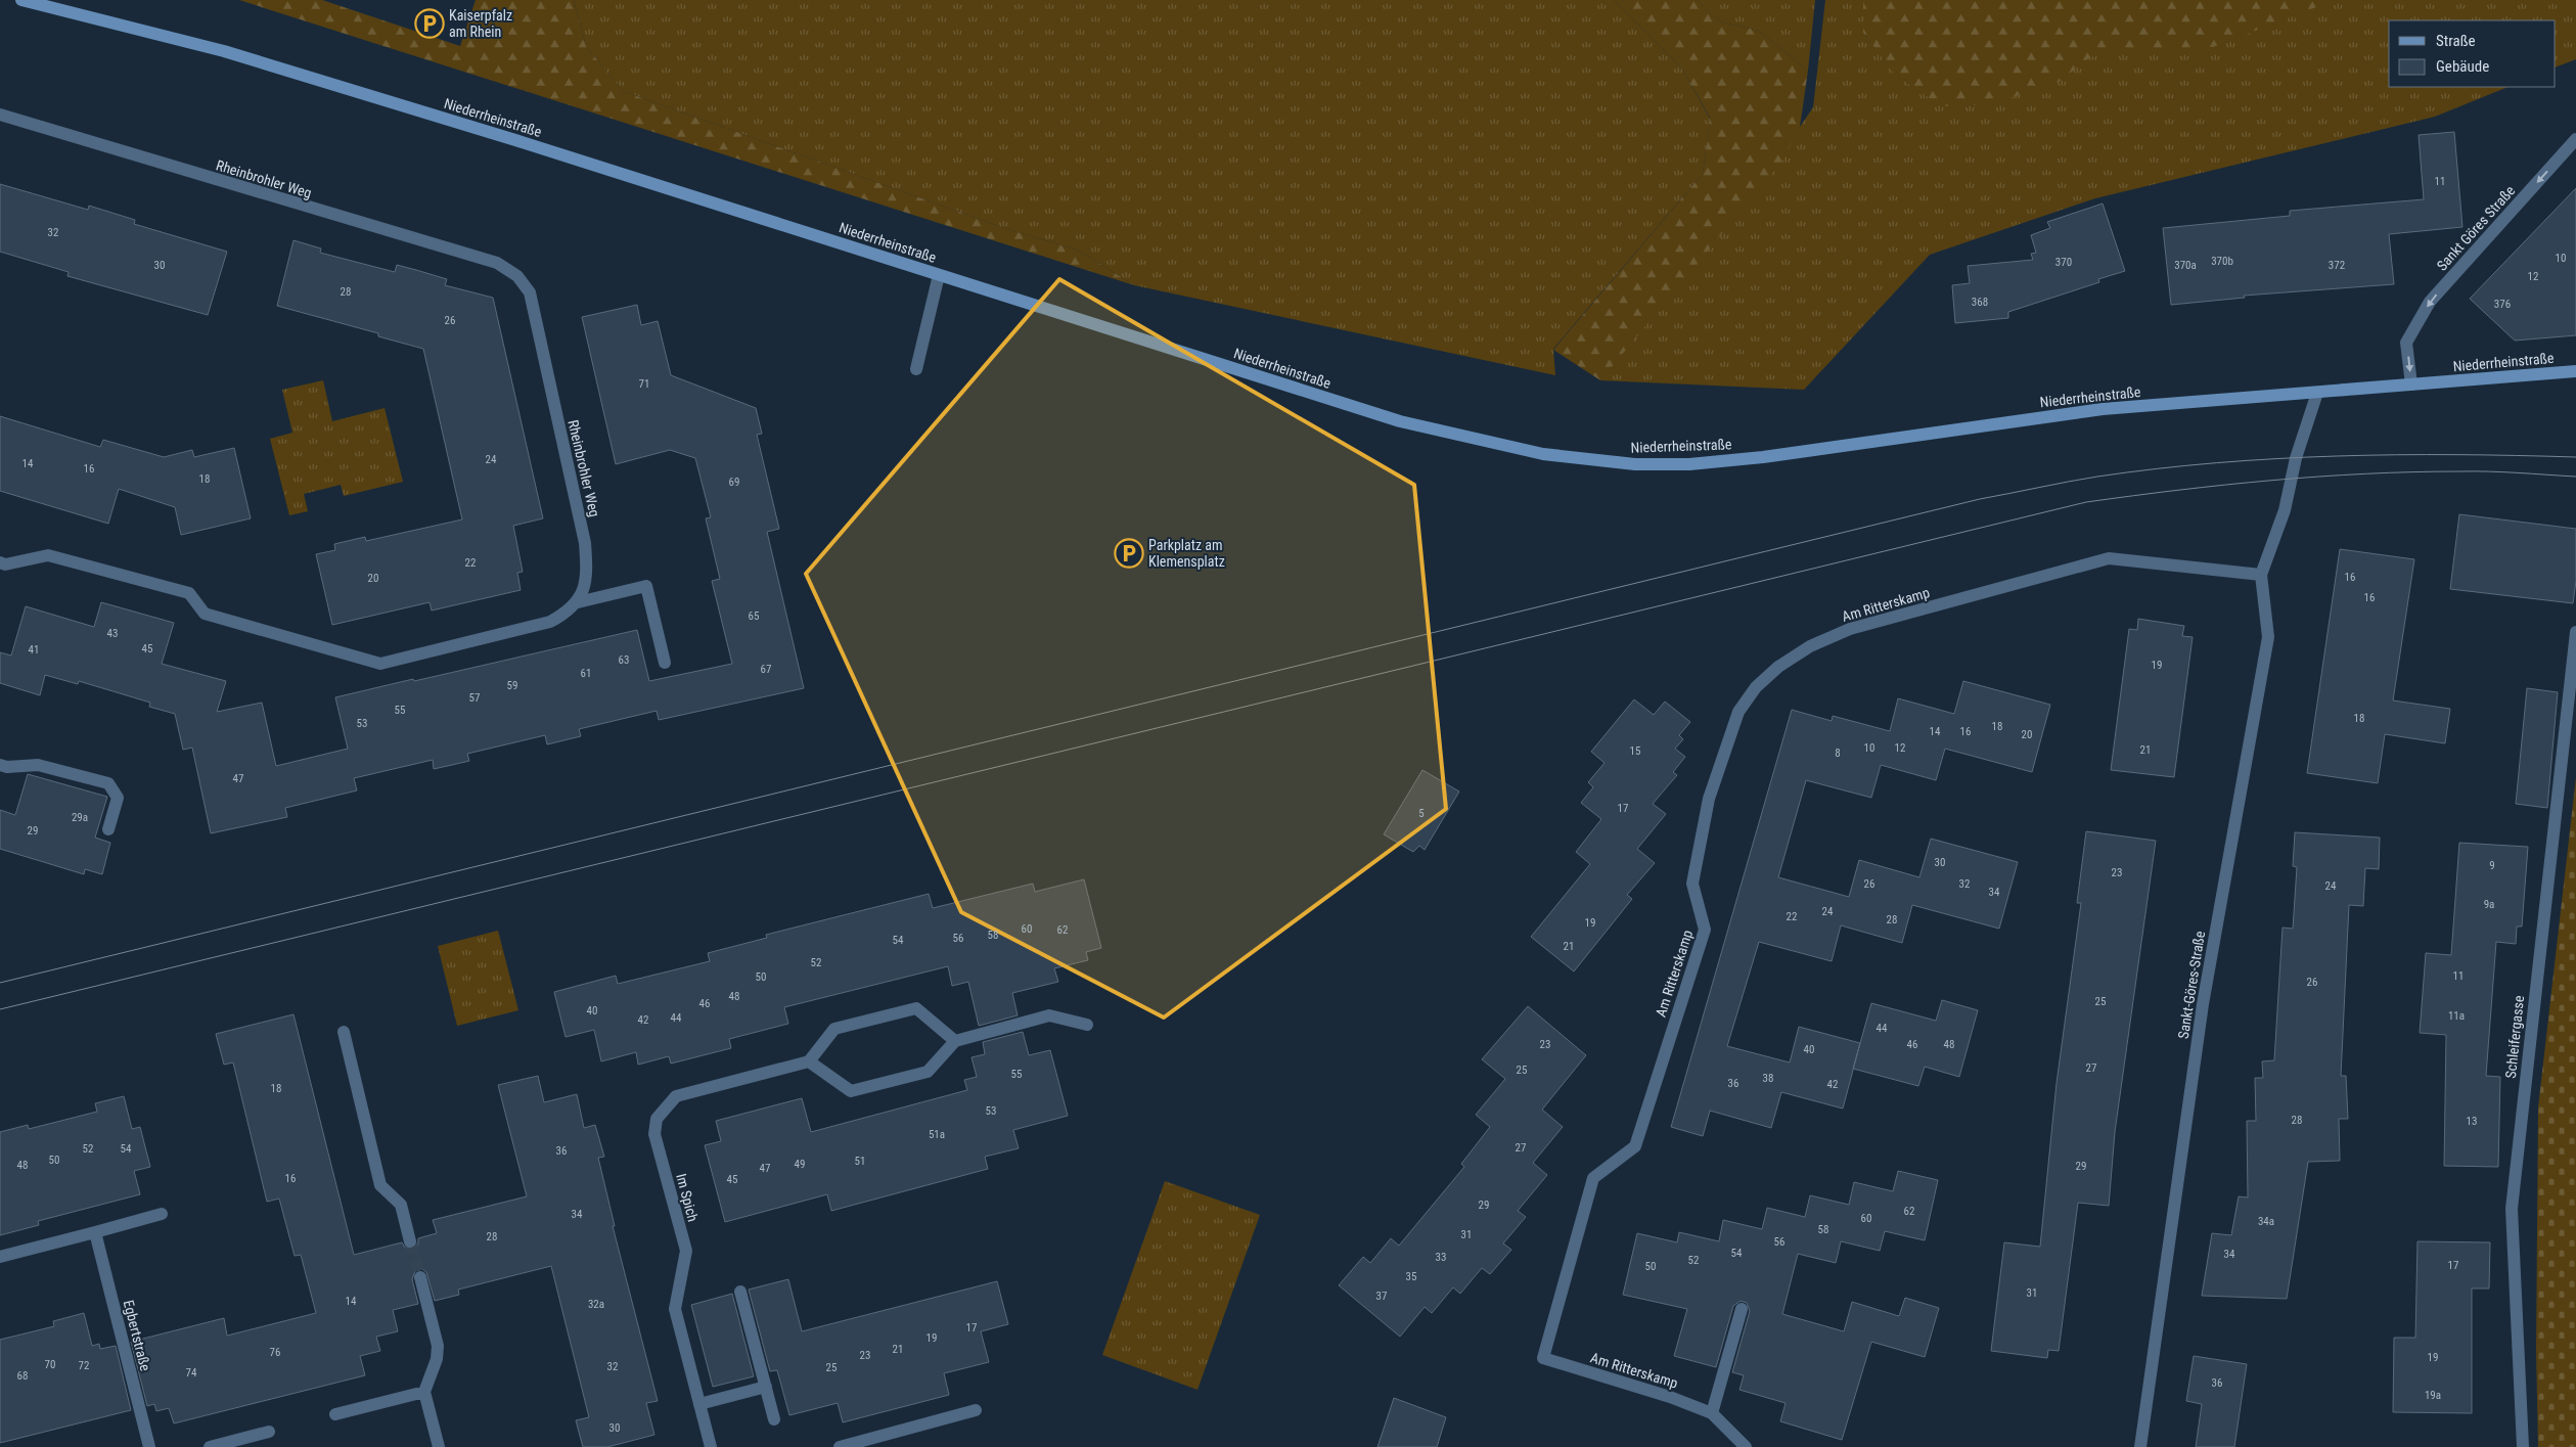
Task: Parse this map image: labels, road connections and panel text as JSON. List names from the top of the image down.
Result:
{
  "streets": {
    "main road": ["Niederrheinstraße"],
    "street": [
      "Rheinbrohler Weg",
      "Sankt Göres Straße",
      "Am Ritterskamp",
      "Sankt-Göres-Straße",
      "Schleifergasse",
      "Im Spich",
      "Egbertstraße"
    ]
  },
  "crossings": [
    ["Niederrheinstraße", "Sankt Göres Straße"],
    ["Am Ritterskamp", "Sankt-Göres-Straße"]
  ],
  "one_way": ["Sankt Göres Straße"],
  "places": {
    "parking": ["Kaiserpfalz am Rhein", "Parkplatz am Klemensplatz"]
  },
  "house_numbers": [
    "11",
    "32",
    "10",
    "370b",
    "370",
    "30",
    "370a",
    "372",
    "12",
    "28",
    "368",
    "376",
    "26",
    "71",
    "24",
    "14",
    "16",
    "18",
    "69",
    "22",
    "16",
    "20",
    "16",
    "65",
    "43",
    "45",
    "41",
    "63",
    "19",
    "67",
    "61",
    "59",
    "57",
    "55",
    "18",
    "53",
    "18",
    "14",
    "16",
    "20",
    "10",
    "12",
    "21",
    "15",
    "8",
    "47",
    "17",
    "5",
    "29a",
    "29",
    "30",
    "9",
    "23",
    "26",
    "32",
    "24",
    "34",
    "9a",
    "24",
    "22",
    "28",
    "19",
    "60",
    "62",
    "58",
    "56",
    "54",
    "21",
    "52",
    "11",
    "50",
    "26",
    "48",
    "25",
    "46",
    "40",
    "11a",
    "44",
    "42",
    "44",
    "23",
    "46",
    "48",
    "40",
    "27",
    "25",
    "55",
    "38",
    "36",
    "42",
    "18",
    "53",
    "28",
    "13",
    "51a",
    "27",
    "52",
    "54",
    "36",
    "50",
    "51",
    "49",
    "48",
    "29",
    "47",
    "16",
    "45",
    "29",
    "62",
    "34",
    "60",
    "34a",
    "58",
    "31",
    "28",
    "56",
    "54",
    "34",
    "33",
    "52",
    "17",
    "50",
    "35",
    "31",
    "37",
    "14",
    "32a",
    "17",
    "19",
    "21",
    "76",
    "23",
    "19",
    "70",
    "72",
    "32",
    "25",
    "74",
    "68",
    "36",
    "19a",
    "30"
  ],
  "legend": ["Straße", "Gebäude"]
}
